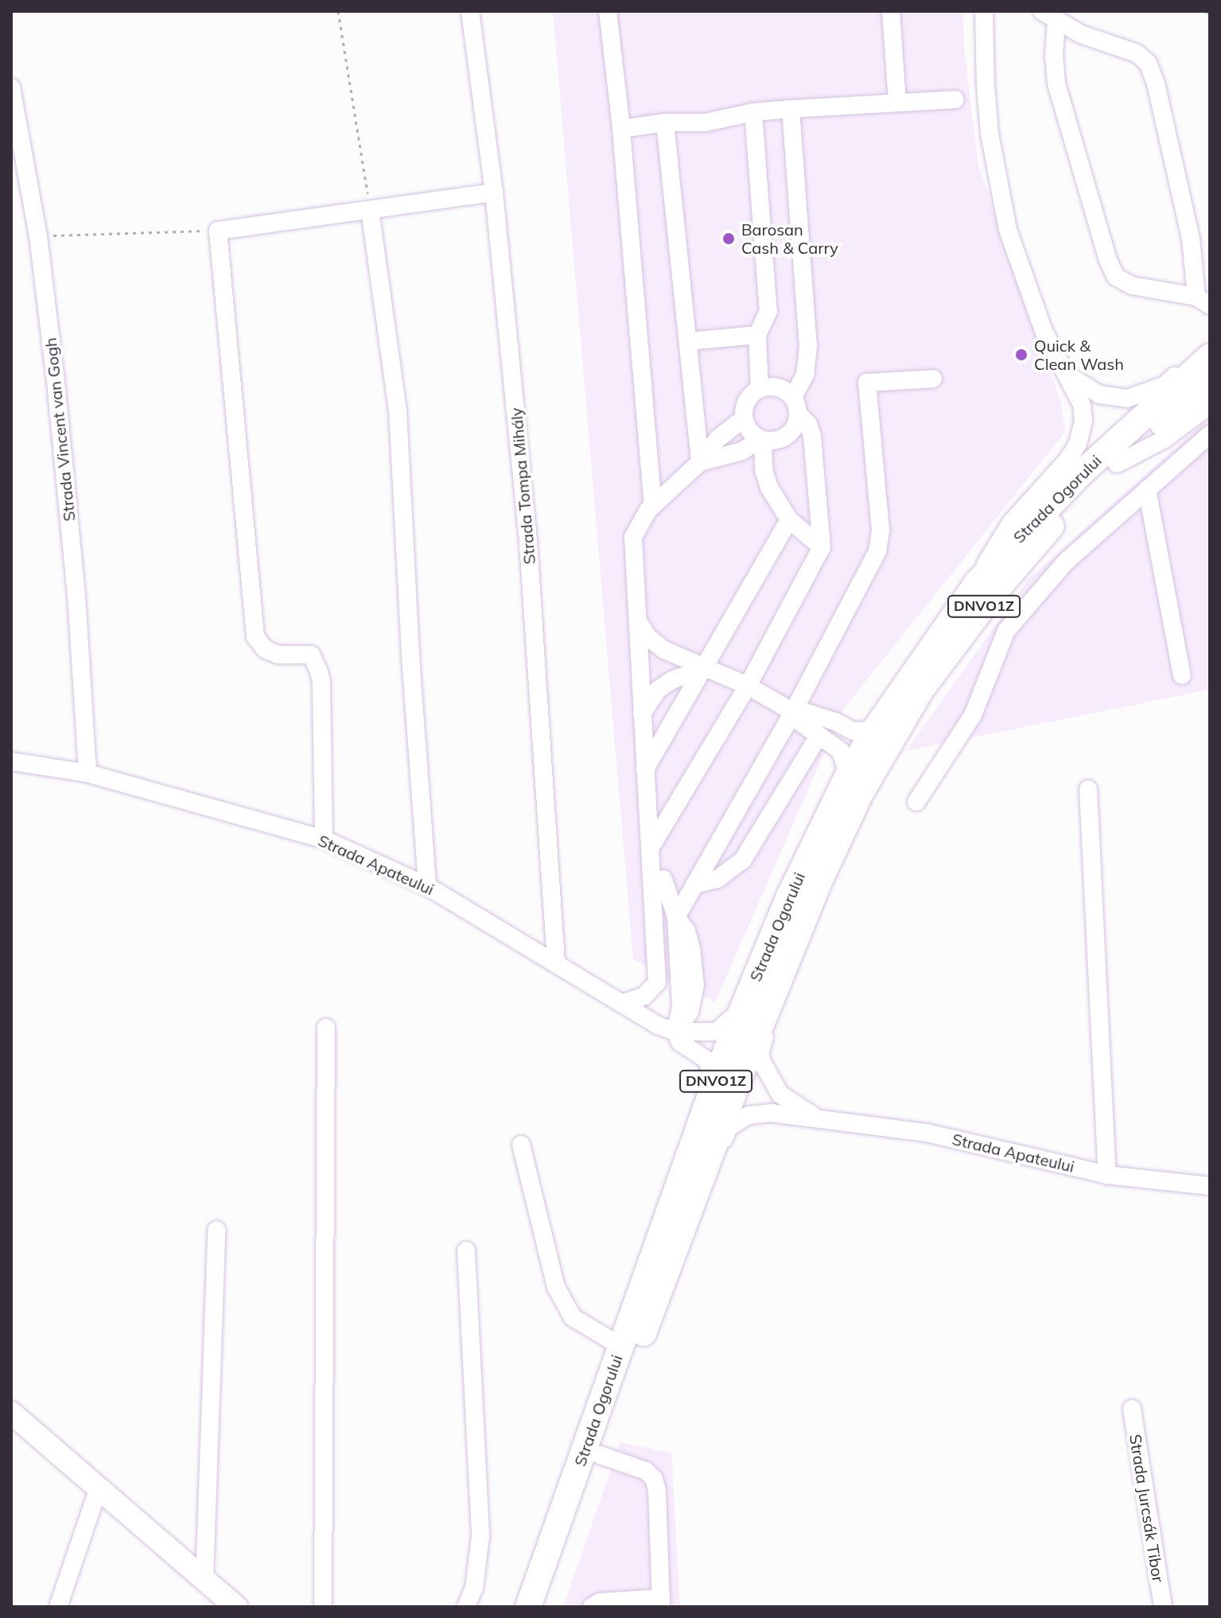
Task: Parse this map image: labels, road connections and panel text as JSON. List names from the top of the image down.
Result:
{
  "streets": {
    "highway": ["Strada Ogorului", "DNVO1Z"],
    "street": [
      "Strada Vincent van Gogh",
      "Strada Tompa Mihály",
      "Strada Apateului",
      "Strada Jurcsák Tibor"
    ]
  },
  "crossings": [
    ["Strada Vincent van Gogh", "Strada Apateului"],
    ["Strada Tompa Mihály", "Strada Apateului"],
    ["Strada Ogorului", "Strada Apateului"]
  ],
  "places": ["Barosan Cash & Carry", "Quick & Clean Wash"]
}
